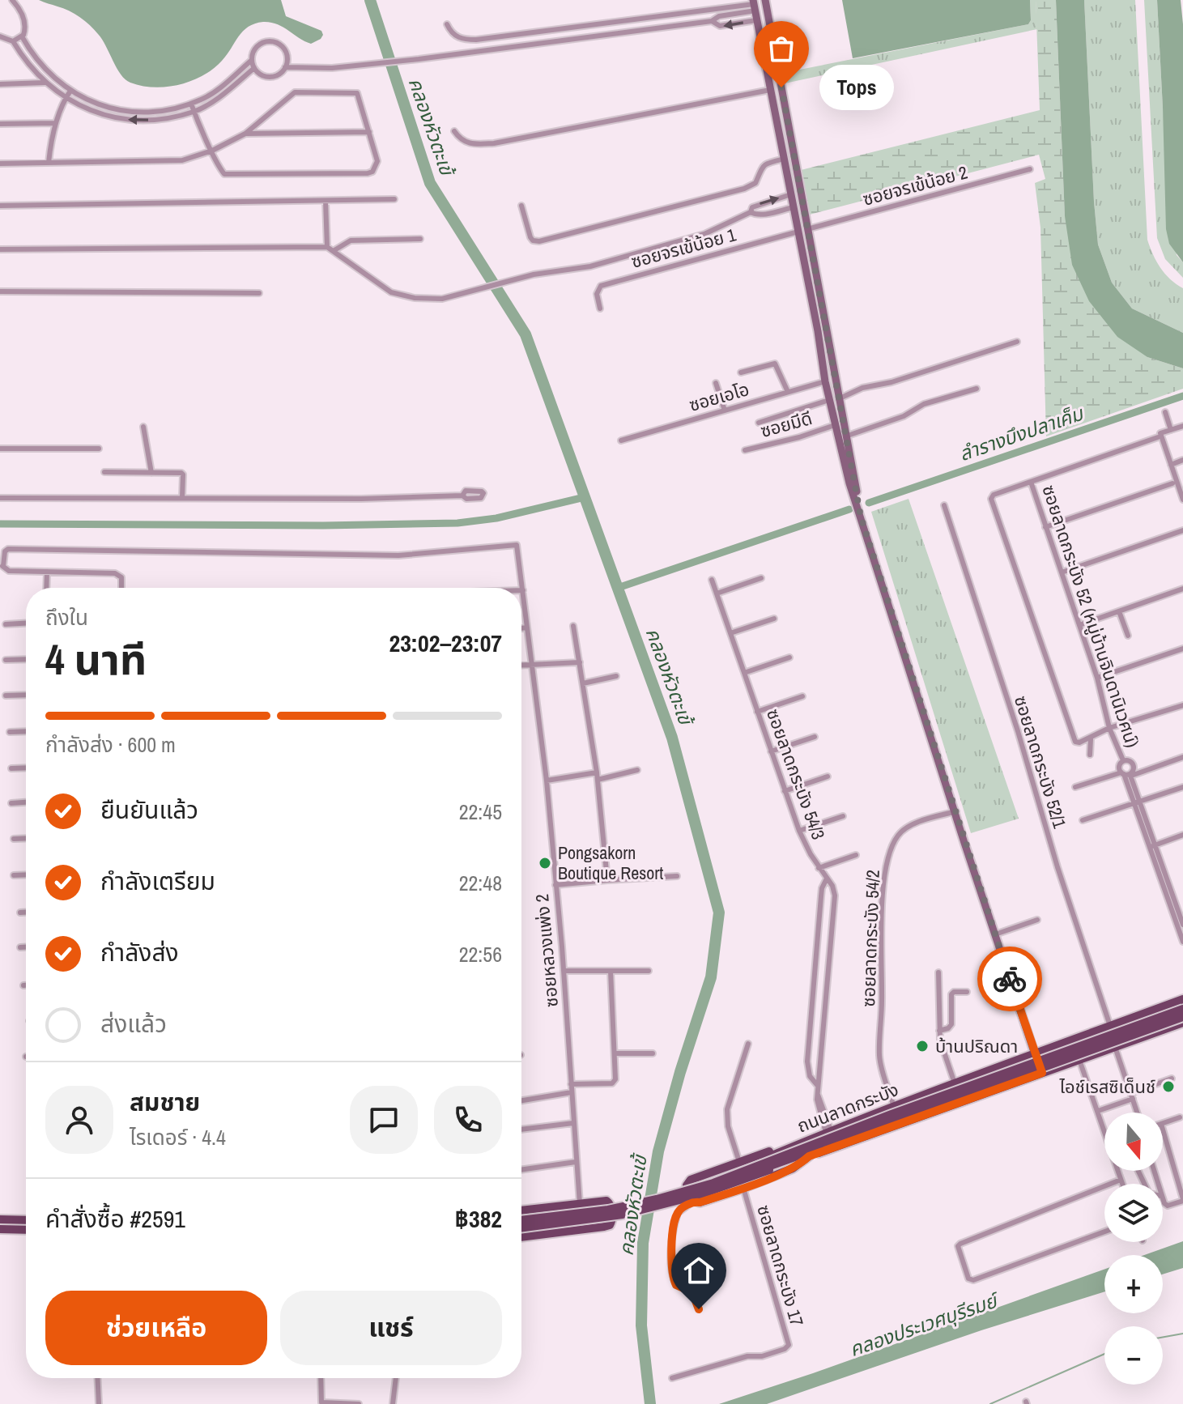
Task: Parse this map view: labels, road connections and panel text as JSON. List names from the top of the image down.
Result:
{
  "streets": {
    "main road": ["ถนนลาดกระบัง"],
    "street": [
      "ซอยจรเข้น้อย 2",
      "ซอยจรเข้น้อย 1",
      "ซอยเอโอ",
      "ซอยมีดี",
      "ซอยลาดกระบัง 52 (หมู่บ้านจินดานิเวศน์)",
      "ซอยลาดกระบัง 52/1",
      "ซอยลาดกระบัง 54/3",
      "ซอยลาดกระบัง 54/2",
      "ซอยหลวงแพ่ง 2",
      "ซอยลาดกระบัง 17"
    ]
  },
  "crossings": [
    ["ซอยลาดกระบัง 52/1", "ถนนลาดกระบัง"],
    ["ซอยลาดกระบัง 54/3", "ถนนลาดกระบัง"],
    ["ซอยลาดกระบัง 54/2", "ถนนลาดกระบัง"]
  ],
  "water": ["คลองหัวตะเข้", "ลำรางบึงปลาเค็ม", "คลองประเวศบุรีรมย์"],
  "places": [
    "Tops",
    "Pongsakorn Boutique Resort",
    "บ้านปริณดา",
    "ไอช์เรสซิเด็นช์"
  ],
  "north": "bottom",
  "page": {
    "bubble": "Tops",
    "heading": ["4 นาที", "ถึงใน", "23:02–23:07"],
    "panel": [
      "สมชาย",
      "ไรเดอร์ · 4.4",
      "คำสั่งซื้อ #2591",
      "฿382"
    ],
    "bar": "กำลังส่ง · 600 m",
    "list": [
      ["ยืนยันแล้ว", "22:45"],
      ["กำลังเตรียม", "22:48"],
      ["กำลังส่ง", "22:56"],
      "ส่งแล้ว"
    ],
    "map_buttons": ["+", "−"],
    "buttons": ["ช่วยเหลือ", "แชร์"]
  }
}
